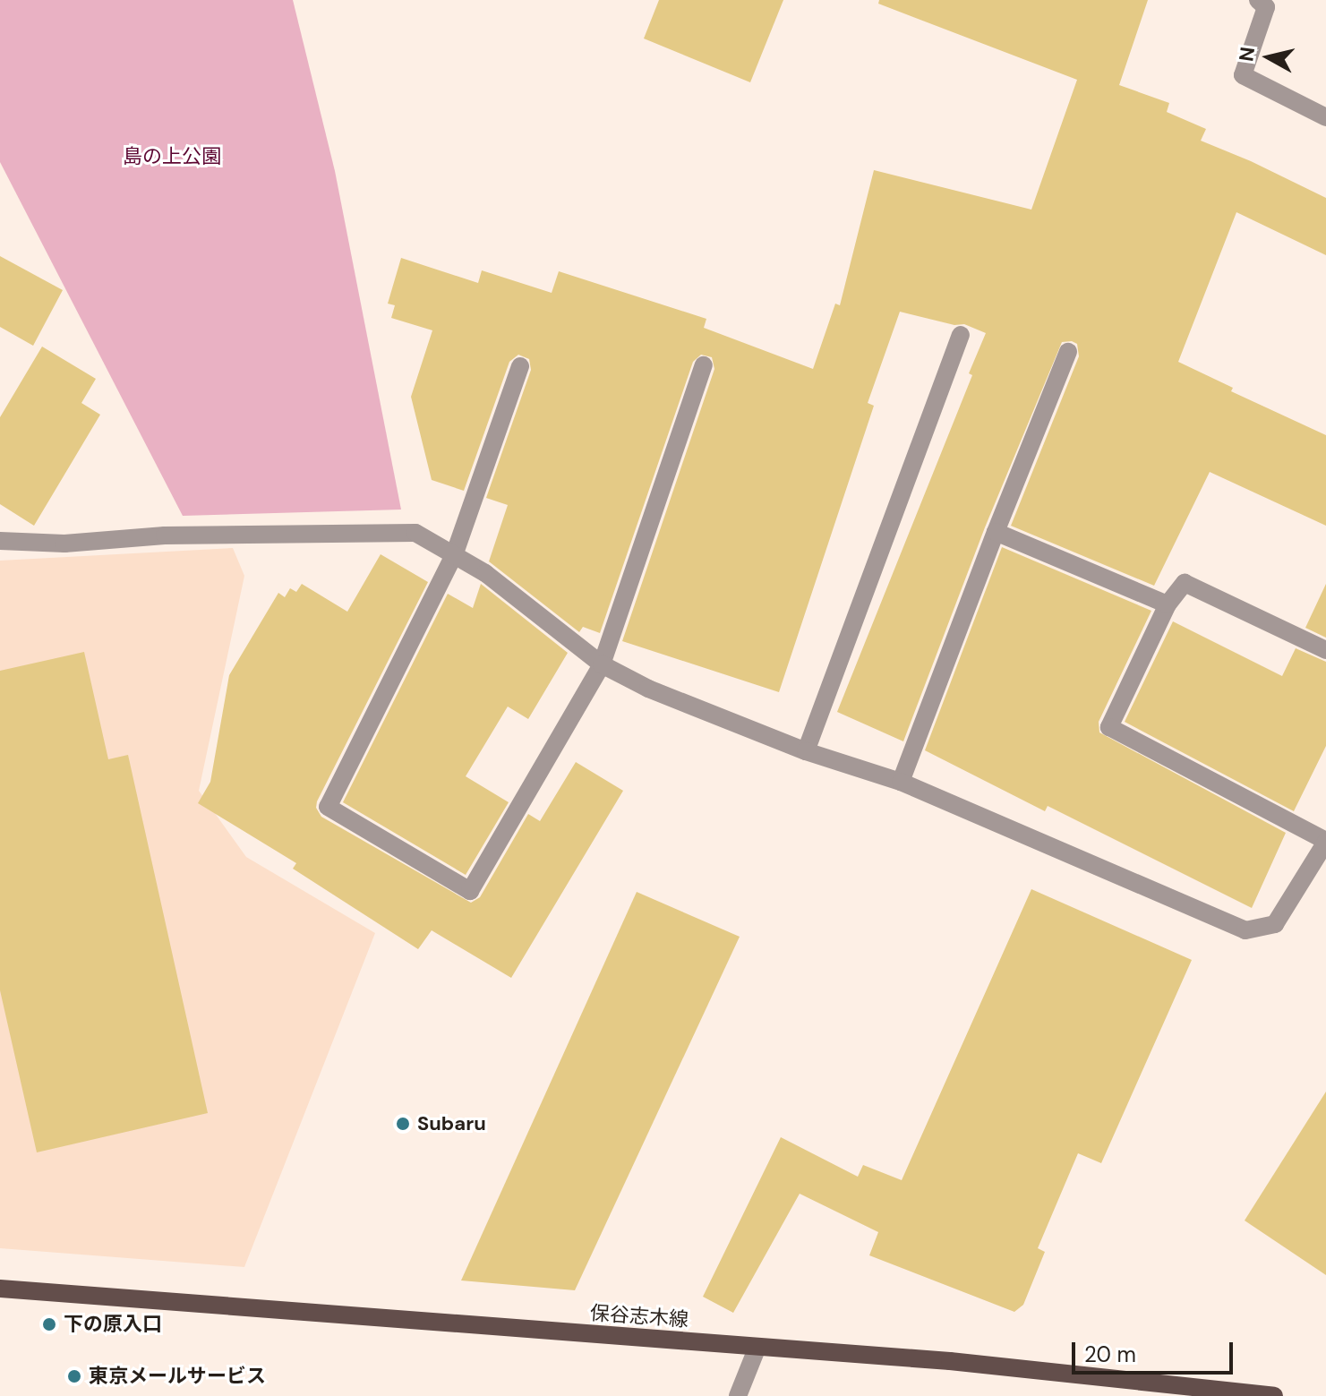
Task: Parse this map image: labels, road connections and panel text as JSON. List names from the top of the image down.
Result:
{
  "streets": {
    "main road": ["保谷志木線"]
  },
  "parks": ["島の上公園"],
  "places": ["Subaru", "下の原入口", "東京メールサービス"],
  "scale_bar": "20 m",
  "north": "left"
}
